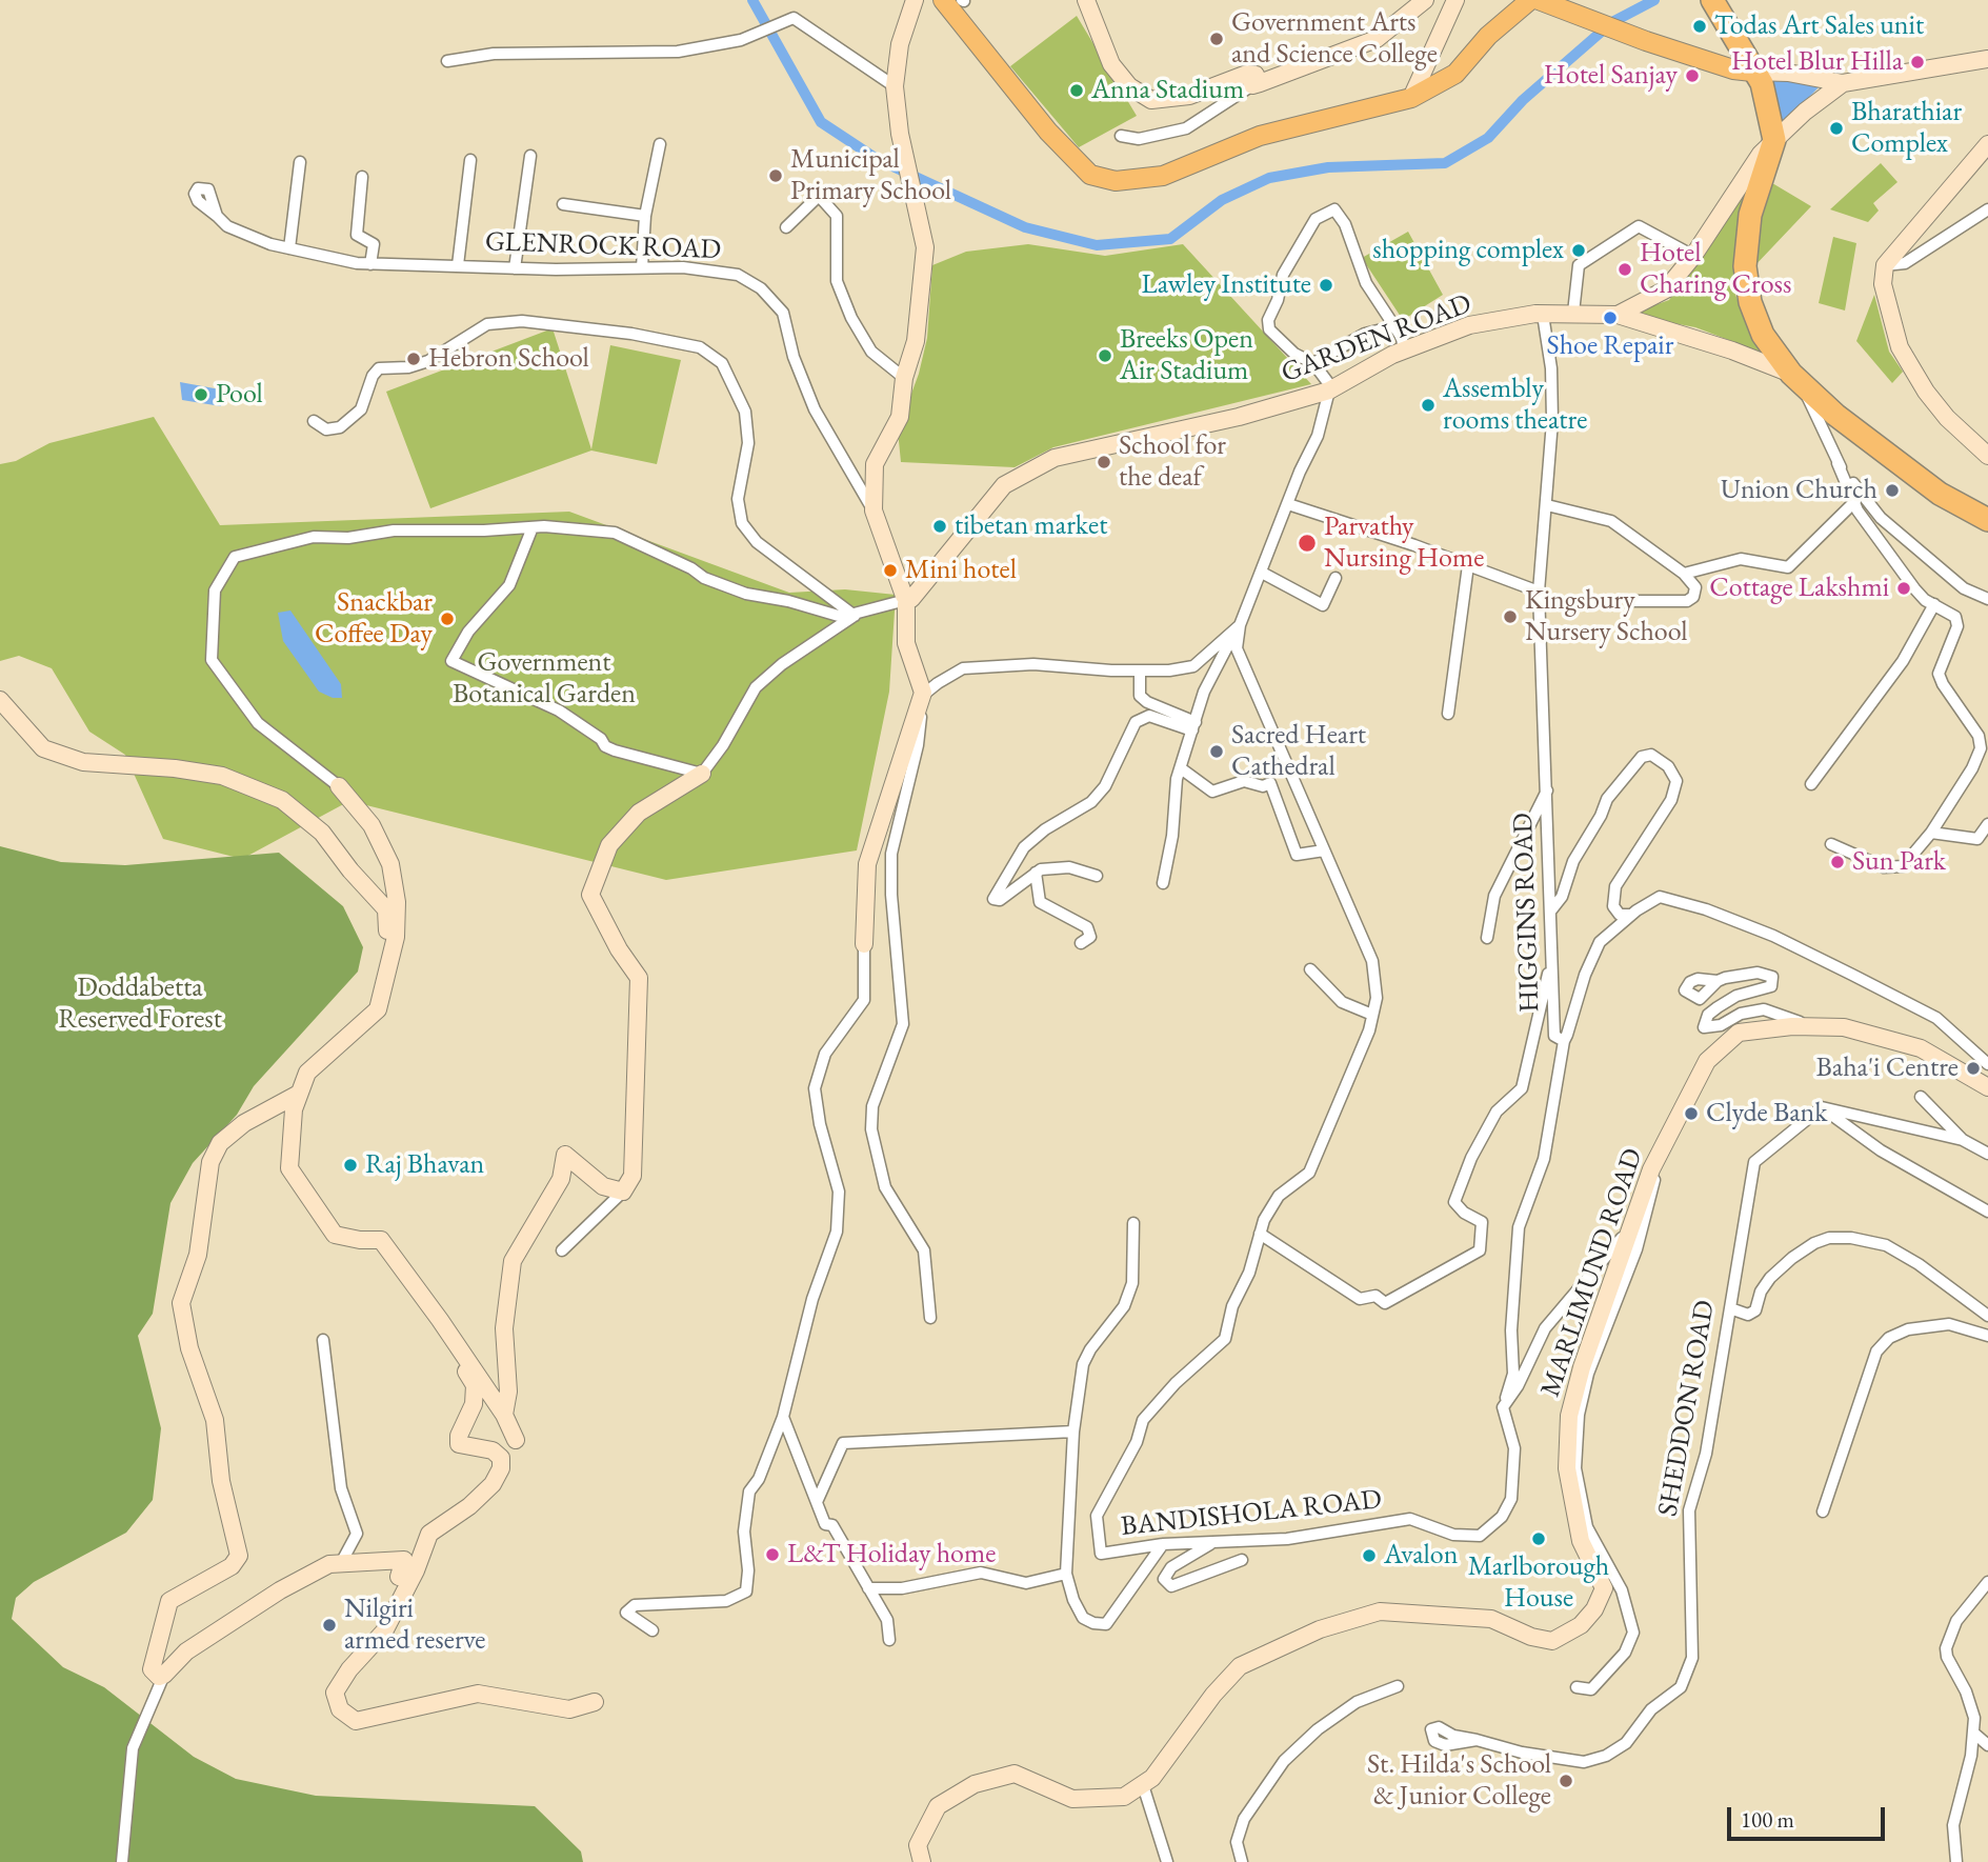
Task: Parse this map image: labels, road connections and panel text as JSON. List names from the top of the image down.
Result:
{
  "streets": {
    "street": [
      "GLENROCK ROAD",
      "GARDEN ROAD",
      "HIGGINS ROAD",
      "MARLIMUND ROAD",
      "SHEDDON ROAD",
      "BANDISHOLA ROAD"
    ]
  },
  "crossings": [
    ["GARDEN ROAD", "HIGGINS ROAD"],
    ["GARDEN ROAD", "BANDISHOLA ROAD"]
  ],
  "parks": ["Government Botanical Garden", "Doddabetta Reserved Forest"],
  "places": [
    "Todas Art Sales unit",
    "Government Arts and Science College",
    "Hotel Blur Hilla",
    "Hotel Sanjay",
    "Anna Stadium",
    "Bharathiar Complex",
    "Municipal Primary School",
    "shopping complex",
    "Hotel Charing Cross",
    "Lawley Institute",
    "Shoe Repair",
    "Breeks Open Air Stadium",
    "Hebron School",
    "Pool",
    "Assembly rooms theatre",
    "School for the deaf",
    "Union Church",
    "tibetan market",
    "Parvathy Nursing Home",
    "Mini hotel",
    "Cottage Lakshmi",
    "Kingsbury Nursery School",
    "Snackbar Coffee Day",
    "Sacred Heart Cathedral",
    "Sun Park",
    "Baha'i Centre",
    "Clyde Bank",
    "Raj Bhavan",
    "Marlborough House",
    "L&T Holiday home",
    "Avalon",
    "Nilgiri armed reserve",
    "St. Hilda's School & Junior College"
  ],
  "scale_bar": "100 m"
}
